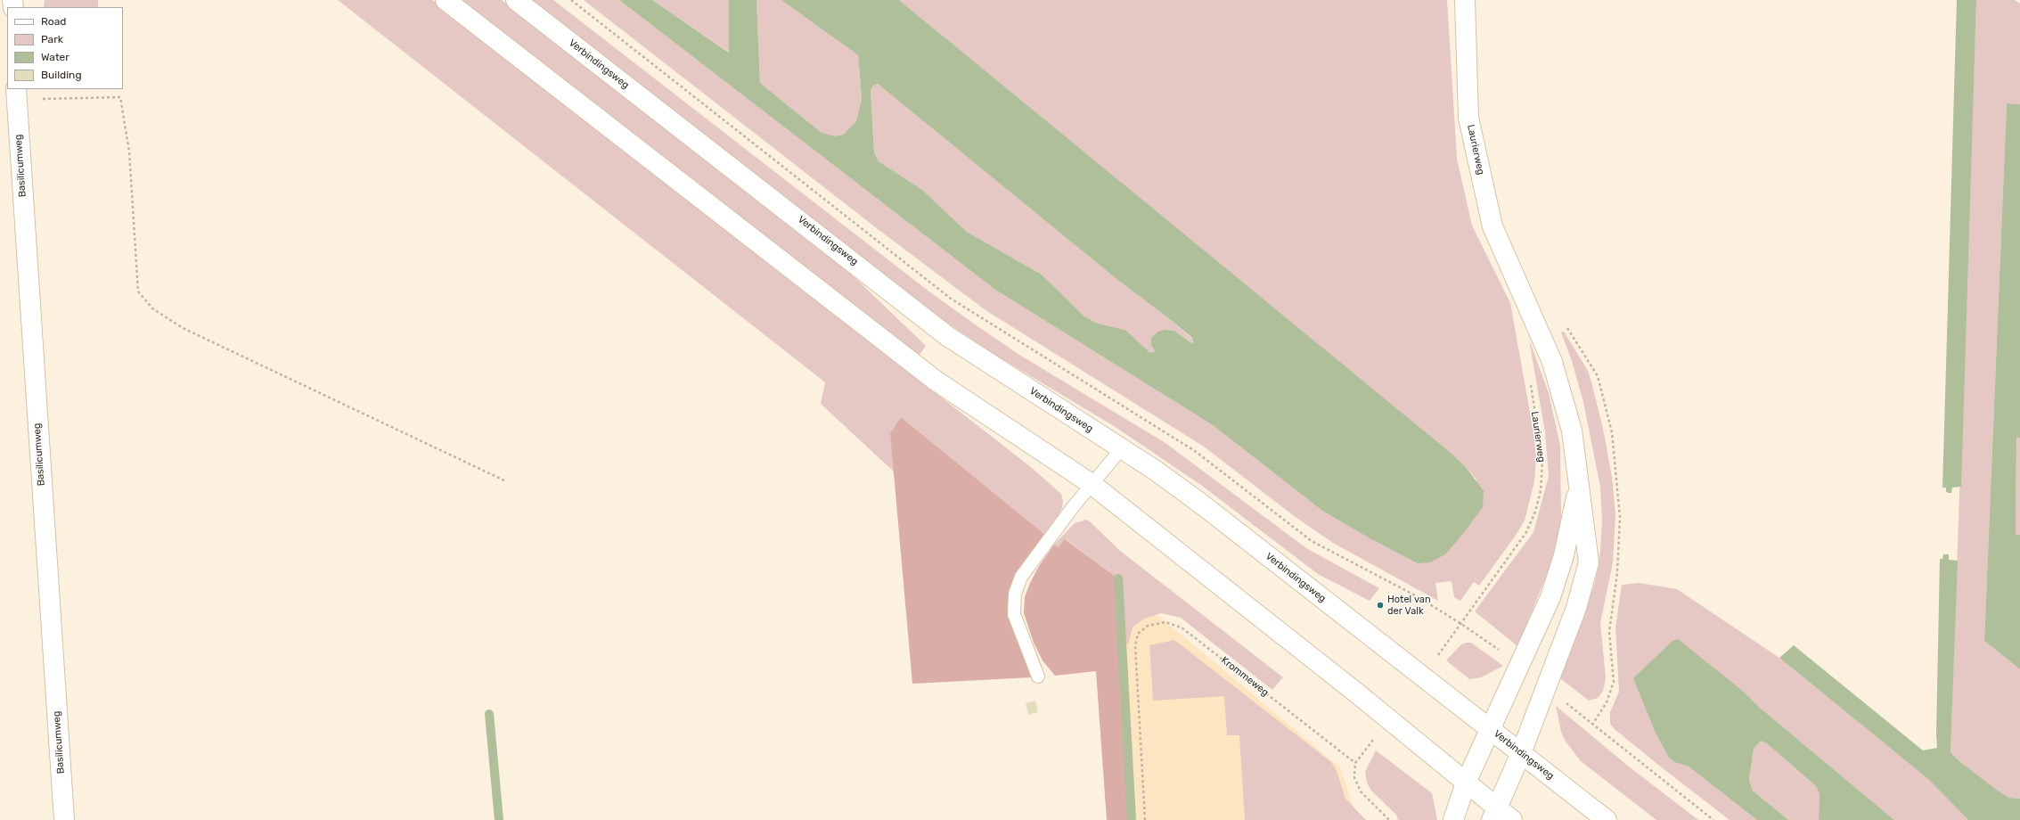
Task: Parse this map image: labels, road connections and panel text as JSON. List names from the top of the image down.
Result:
{
  "streets": {
    "street": ["Verbindingsweg", "Laurierweg", "Basilicumweg"],
    "path": ["Krommeweg"]
  },
  "crossings": [
    ["Verbindingsweg", "Laurierweg"]
  ],
  "places": ["Hotel van der Valk"],
  "legend": [
    "Road",
    "Park",
    "Water",
    "Building"
  ]
}
